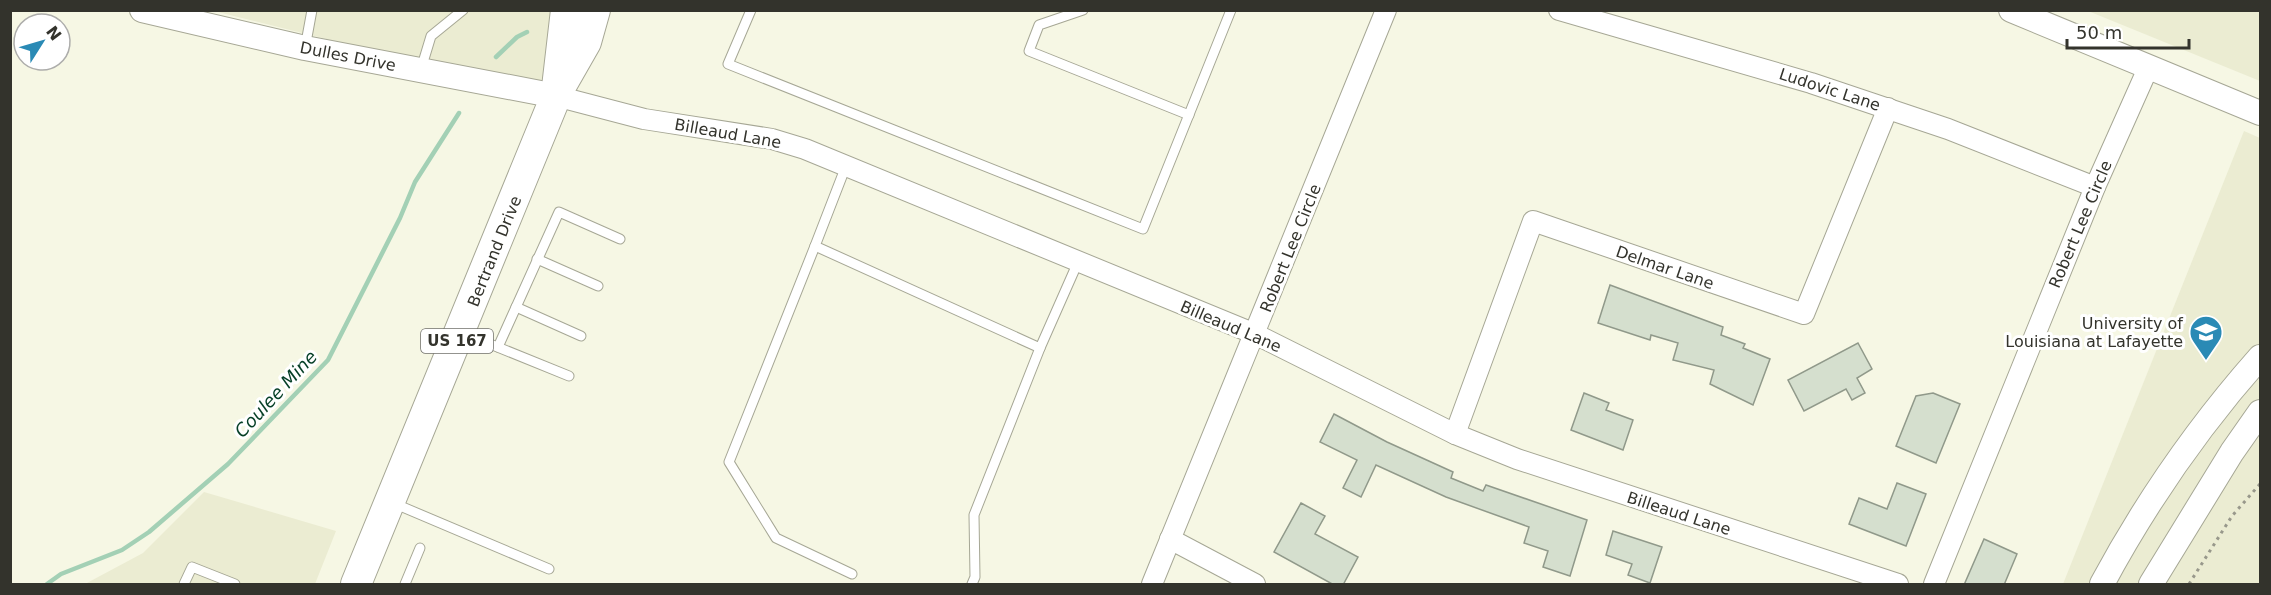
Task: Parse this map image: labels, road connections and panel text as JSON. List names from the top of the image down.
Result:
{
  "streets": {
    "main road": ["Bertrand Drive", "US 167"],
    "street": [
      "Dulles Drive",
      "Ludovic Lane",
      "Billeaud Lane",
      "Robert Lee Circle",
      "Delmar Lane"
    ]
  },
  "crossings": [
    ["Dulles Drive", "Billeaud Lane"],
    ["Dulles Drive", "Bertrand Drive"],
    ["Dulles Drive", "US 167"],
    ["Ludovic Lane", "Robert Lee Circle"],
    ["Ludovic Lane", "Delmar Lane"],
    ["Billeaud Lane", "Robert Lee Circle"],
    ["Billeaud Lane", "Bertrand Drive"],
    ["Billeaud Lane", "Delmar Lane"],
    ["Billeaud Lane", "US 167"],
    ["Bertrand Drive", "US 167"]
  ],
  "water": ["Coulee Mine"],
  "places": {
    "school or university": ["University of Louisiana at Lafayette"]
  },
  "scale_bar": "50 m",
  "north": "top right"
}
